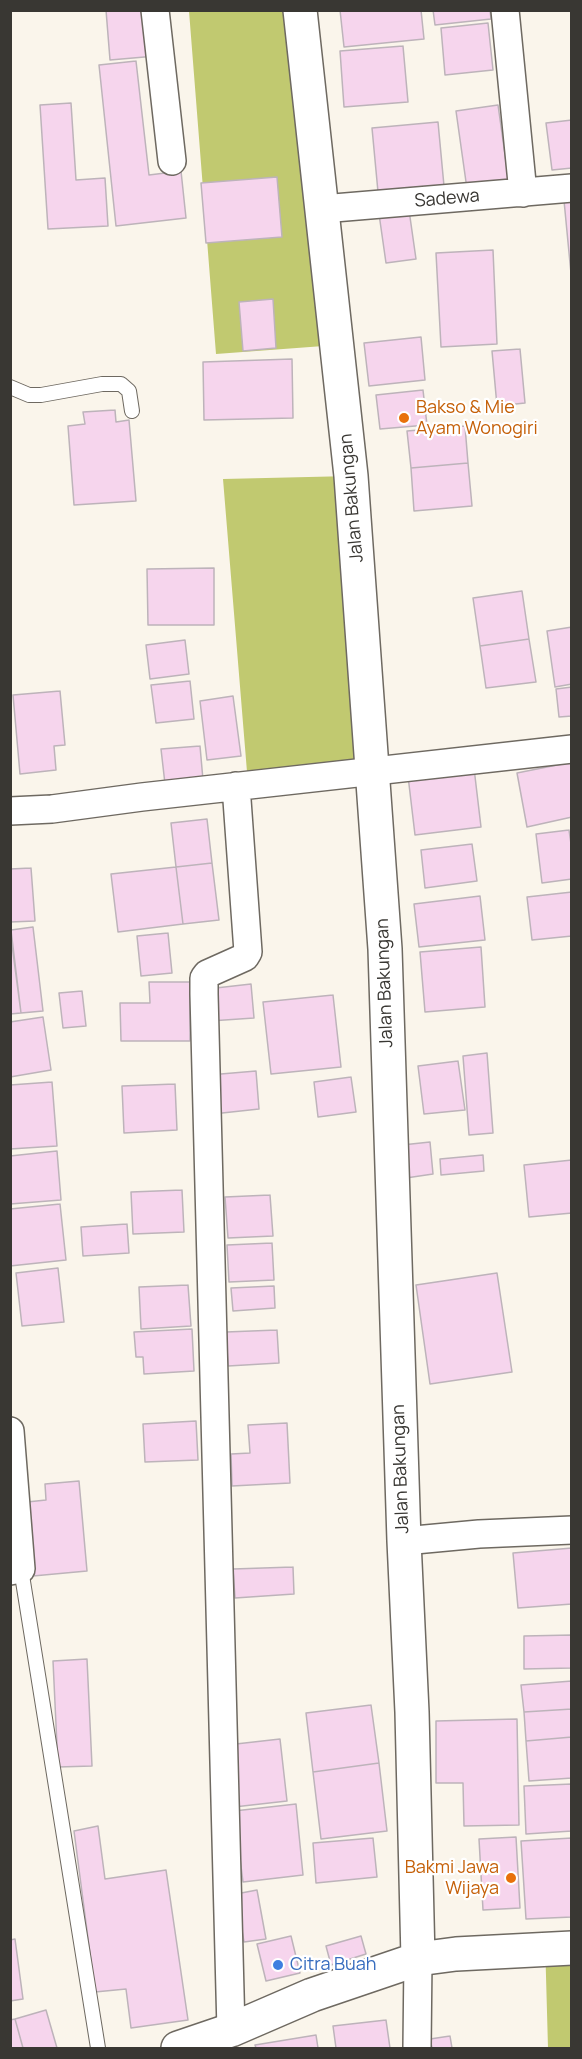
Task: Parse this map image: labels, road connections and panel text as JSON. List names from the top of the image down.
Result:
{
  "streets": {
    "street": ["Sadewa", "Jalan Bakungan"]
  },
  "crossings": [
    ["Sadewa", "Jalan Bakungan"]
  ],
  "places": ["Bakso & Mie Ayam Wonogiri", "Bakmi Jawa Wijaya", "Citra Buah"]
}
